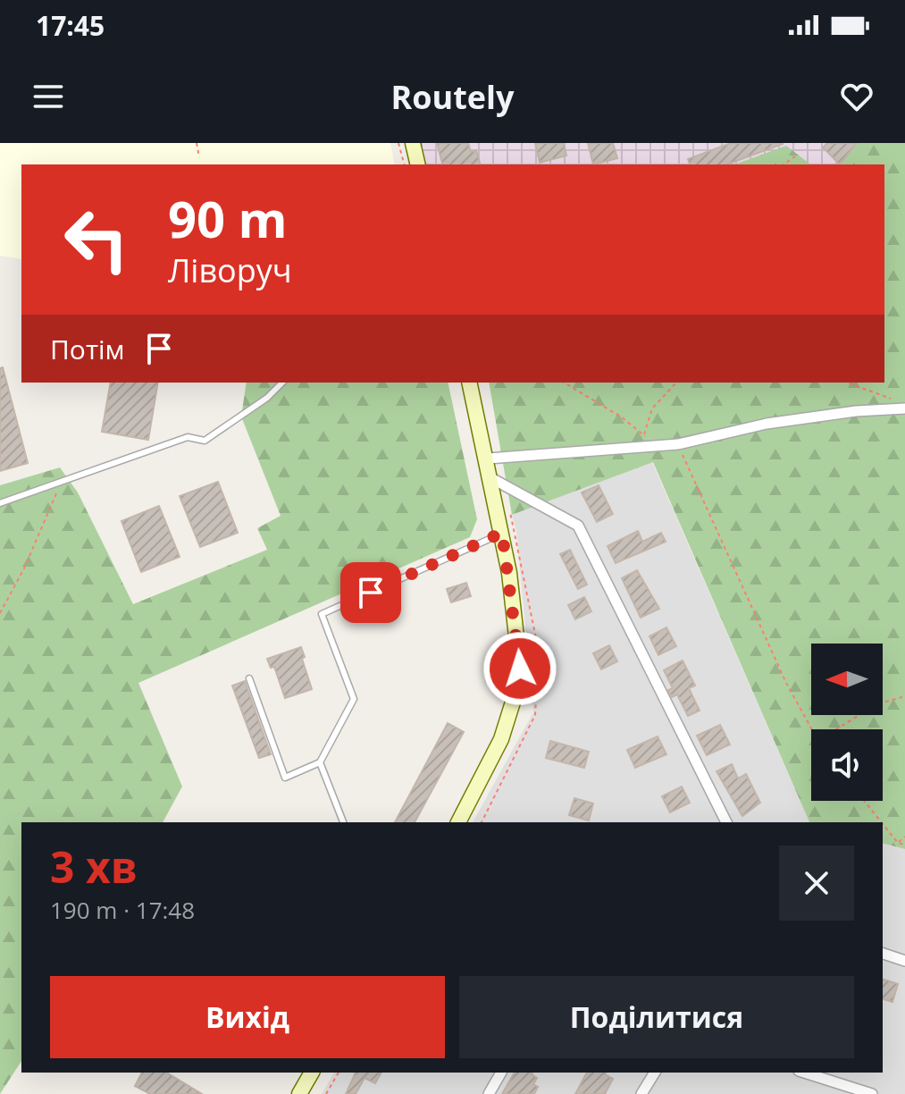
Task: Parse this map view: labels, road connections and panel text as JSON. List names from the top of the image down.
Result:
{
  "north": "left",
  "page": {
    "status": "17:45",
    "header": "Routely",
    "turn": ["90 m", "Ліворуч"],
    "then": "Потім",
    "heading": ["3 хв", "190 m · 17:48"],
    "buttons": ["Вихід", "Поділитися"]
  }
}
